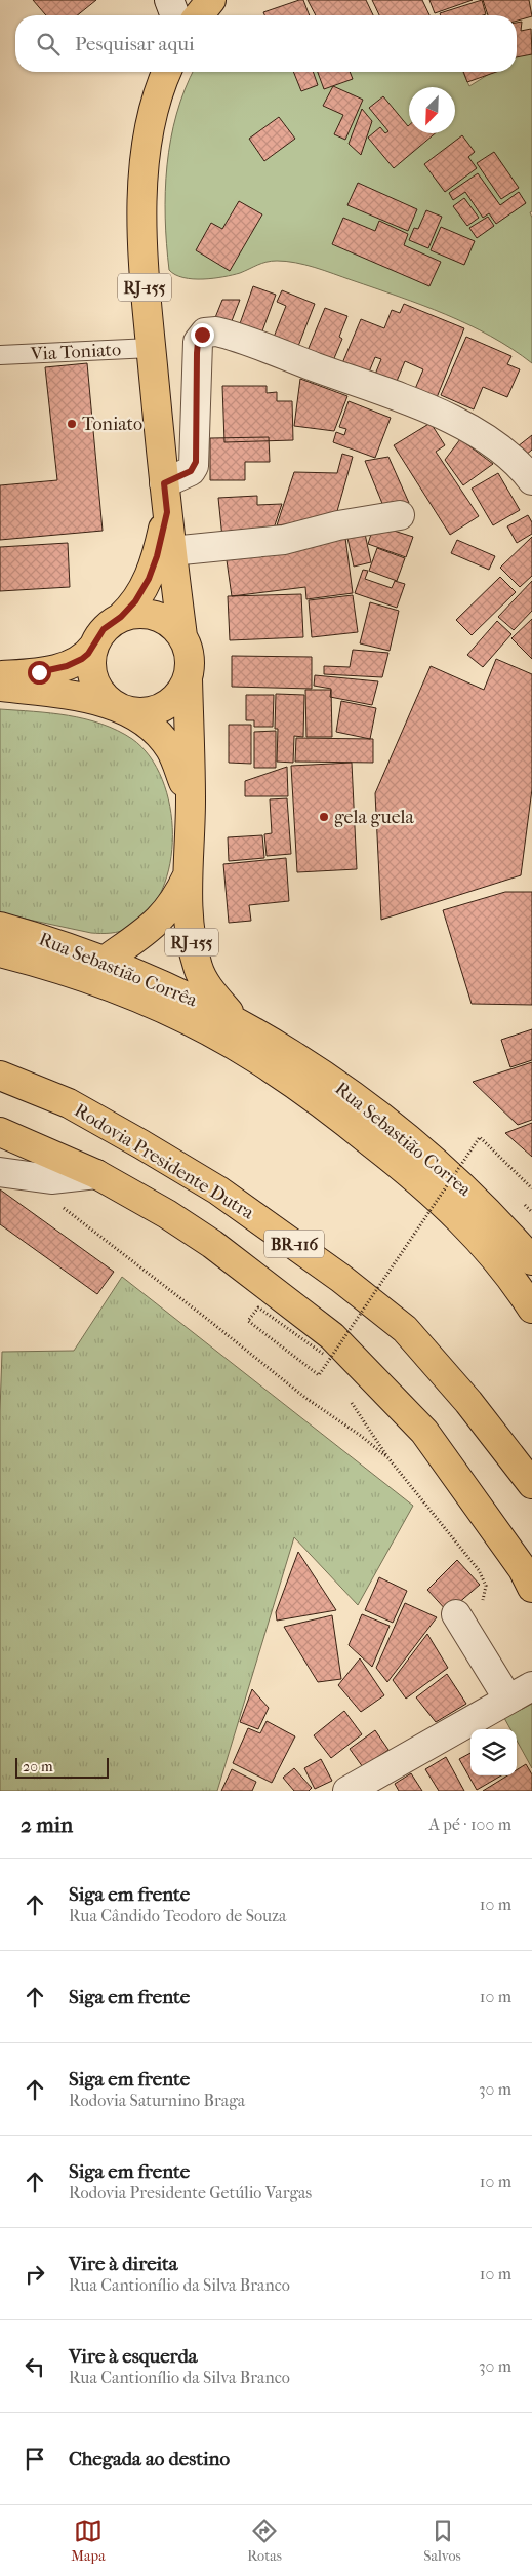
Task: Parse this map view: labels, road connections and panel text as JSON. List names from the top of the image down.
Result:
{
  "streets": {
    "main road": [
      "RJ-155",
      "Rua Sebastião Corrêa",
      "Rua Sebastião Correa",
      "Rodovia Presidente Dutra",
      "BR-116"
    ],
    "lane": ["Via Toniato"]
  },
  "crossings": [
    ["RJ-155", "Via Toniato"],
    ["RJ-155", "Rua Sebastião Corrêa"],
    ["RJ-155", "Rua Sebastião Correa"],
    ["Rua Sebastião Corrêa", "Rua Sebastião Correa"]
  ],
  "places": ["Toniato", "gela guela"],
  "scale_bar": "20 m",
  "north": "bottom left",
  "page": {
    "search": "Pesquisar aqui",
    "scale": "20 m",
    "heading": ["2 min", "A pé · 100 m"],
    "list": [
      ["Siga em frente", "Rua Cândido Teodoro de Souza", "10 m"],
      ["Siga em frente", "10 m"],
      ["Siga em frente", "Rodovia Saturnino Braga", "30 m"],
      ["Siga em frente", "Rodovia Presidente Getúlio Vargas", "10 m"],
      ["Vire à direita", "Rua Cantionílio da Silva Branco", "10 m"],
      ["Vire à esquerda", "Rua Cantionílio da Silva Branco", "30 m"],
      "Chegada ao destino"
    ],
    "nav": ["Mapa", "Rotas", "Salvos"]
  }
}
